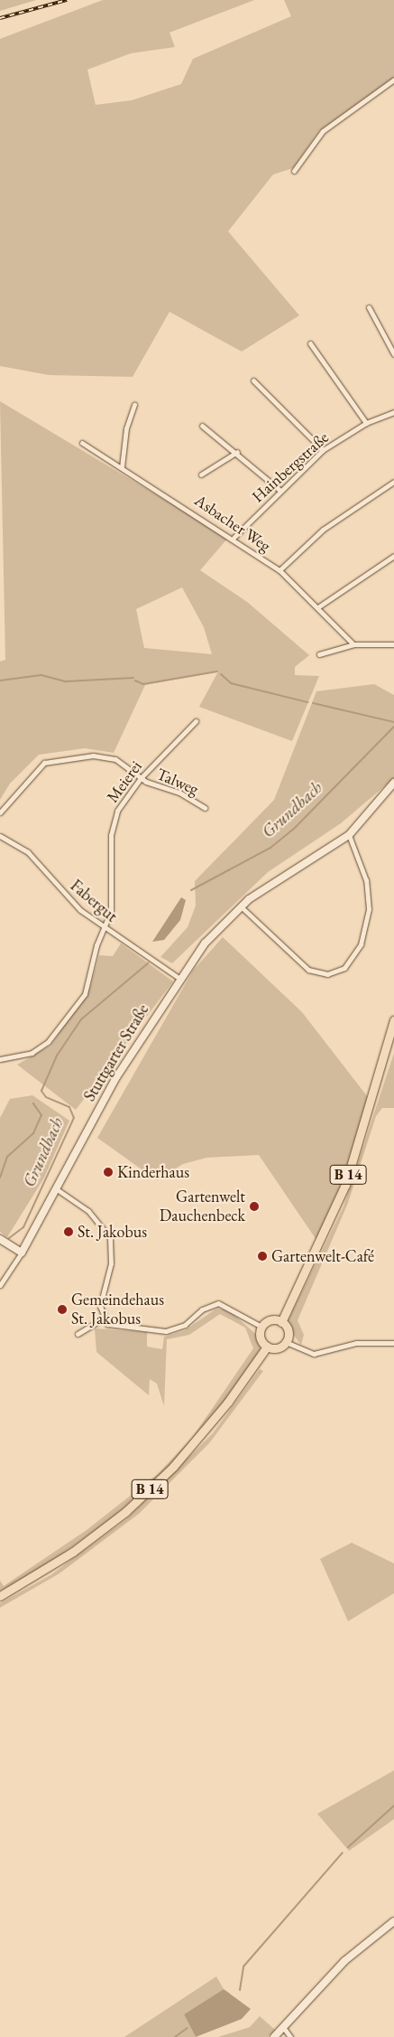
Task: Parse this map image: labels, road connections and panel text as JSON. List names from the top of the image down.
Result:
{
  "streets": {
    "main road": ["B 14"],
    "street": [
      "Hainbergstraße",
      "Asbacher Weg",
      "Meierei",
      "Talweg",
      "Fabergut",
      "Stuttgarter Straße"
    ]
  },
  "crossings": [
    ["Hainbergstraße", "Asbacher Weg"],
    ["Meierei", "Talweg"],
    ["Meierei", "Fabergut"],
    ["Fabergut", "Stuttgarter Straße"]
  ],
  "water": ["Grundbach"],
  "places": [
    "Kinderhaus",
    "Gartenwelt Dauchenbeck",
    "St. Jakobus",
    "Gartenwelt-Café",
    "Gemeindehaus St. Jakobus"
  ]
}
